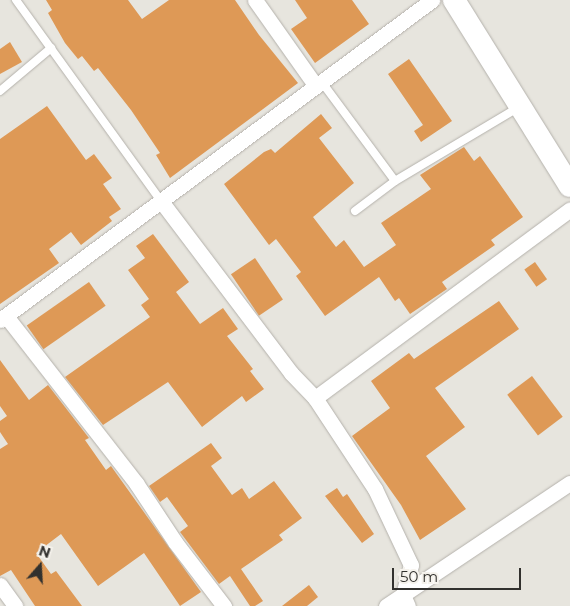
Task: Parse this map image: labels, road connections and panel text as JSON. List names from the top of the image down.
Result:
{
  "scale_bar": "50 m",
  "north": "top"
}
